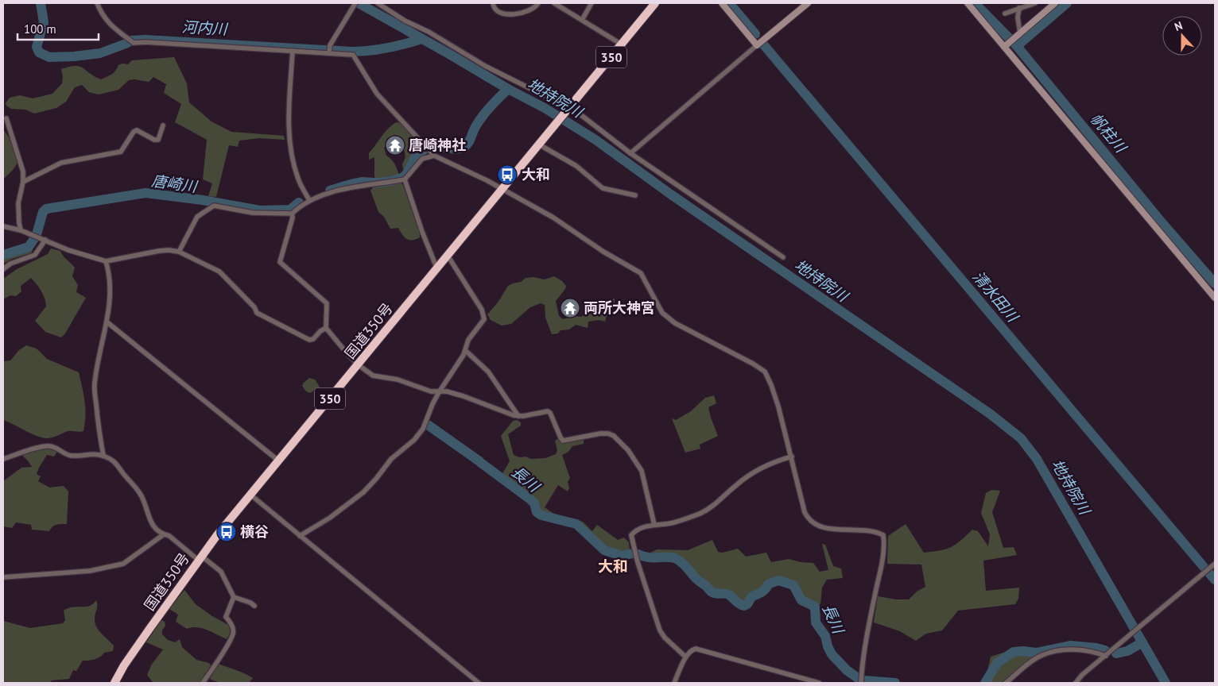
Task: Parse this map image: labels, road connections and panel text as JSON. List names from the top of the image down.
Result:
{
  "streets": {
    "highway": ["350", "国道350号"]
  },
  "districts": ["大和"],
  "water": [
    "河内川",
    "地持院川",
    "帆柱川",
    "唐崎川",
    "清水田川",
    "長川"
  ],
  "places": {
    "temple": ["唐崎神社", "両所大神宮"],
    "bus stop": ["大和", "横谷"]
  },
  "scale_bar": "100 m",
  "north": "top"
}
